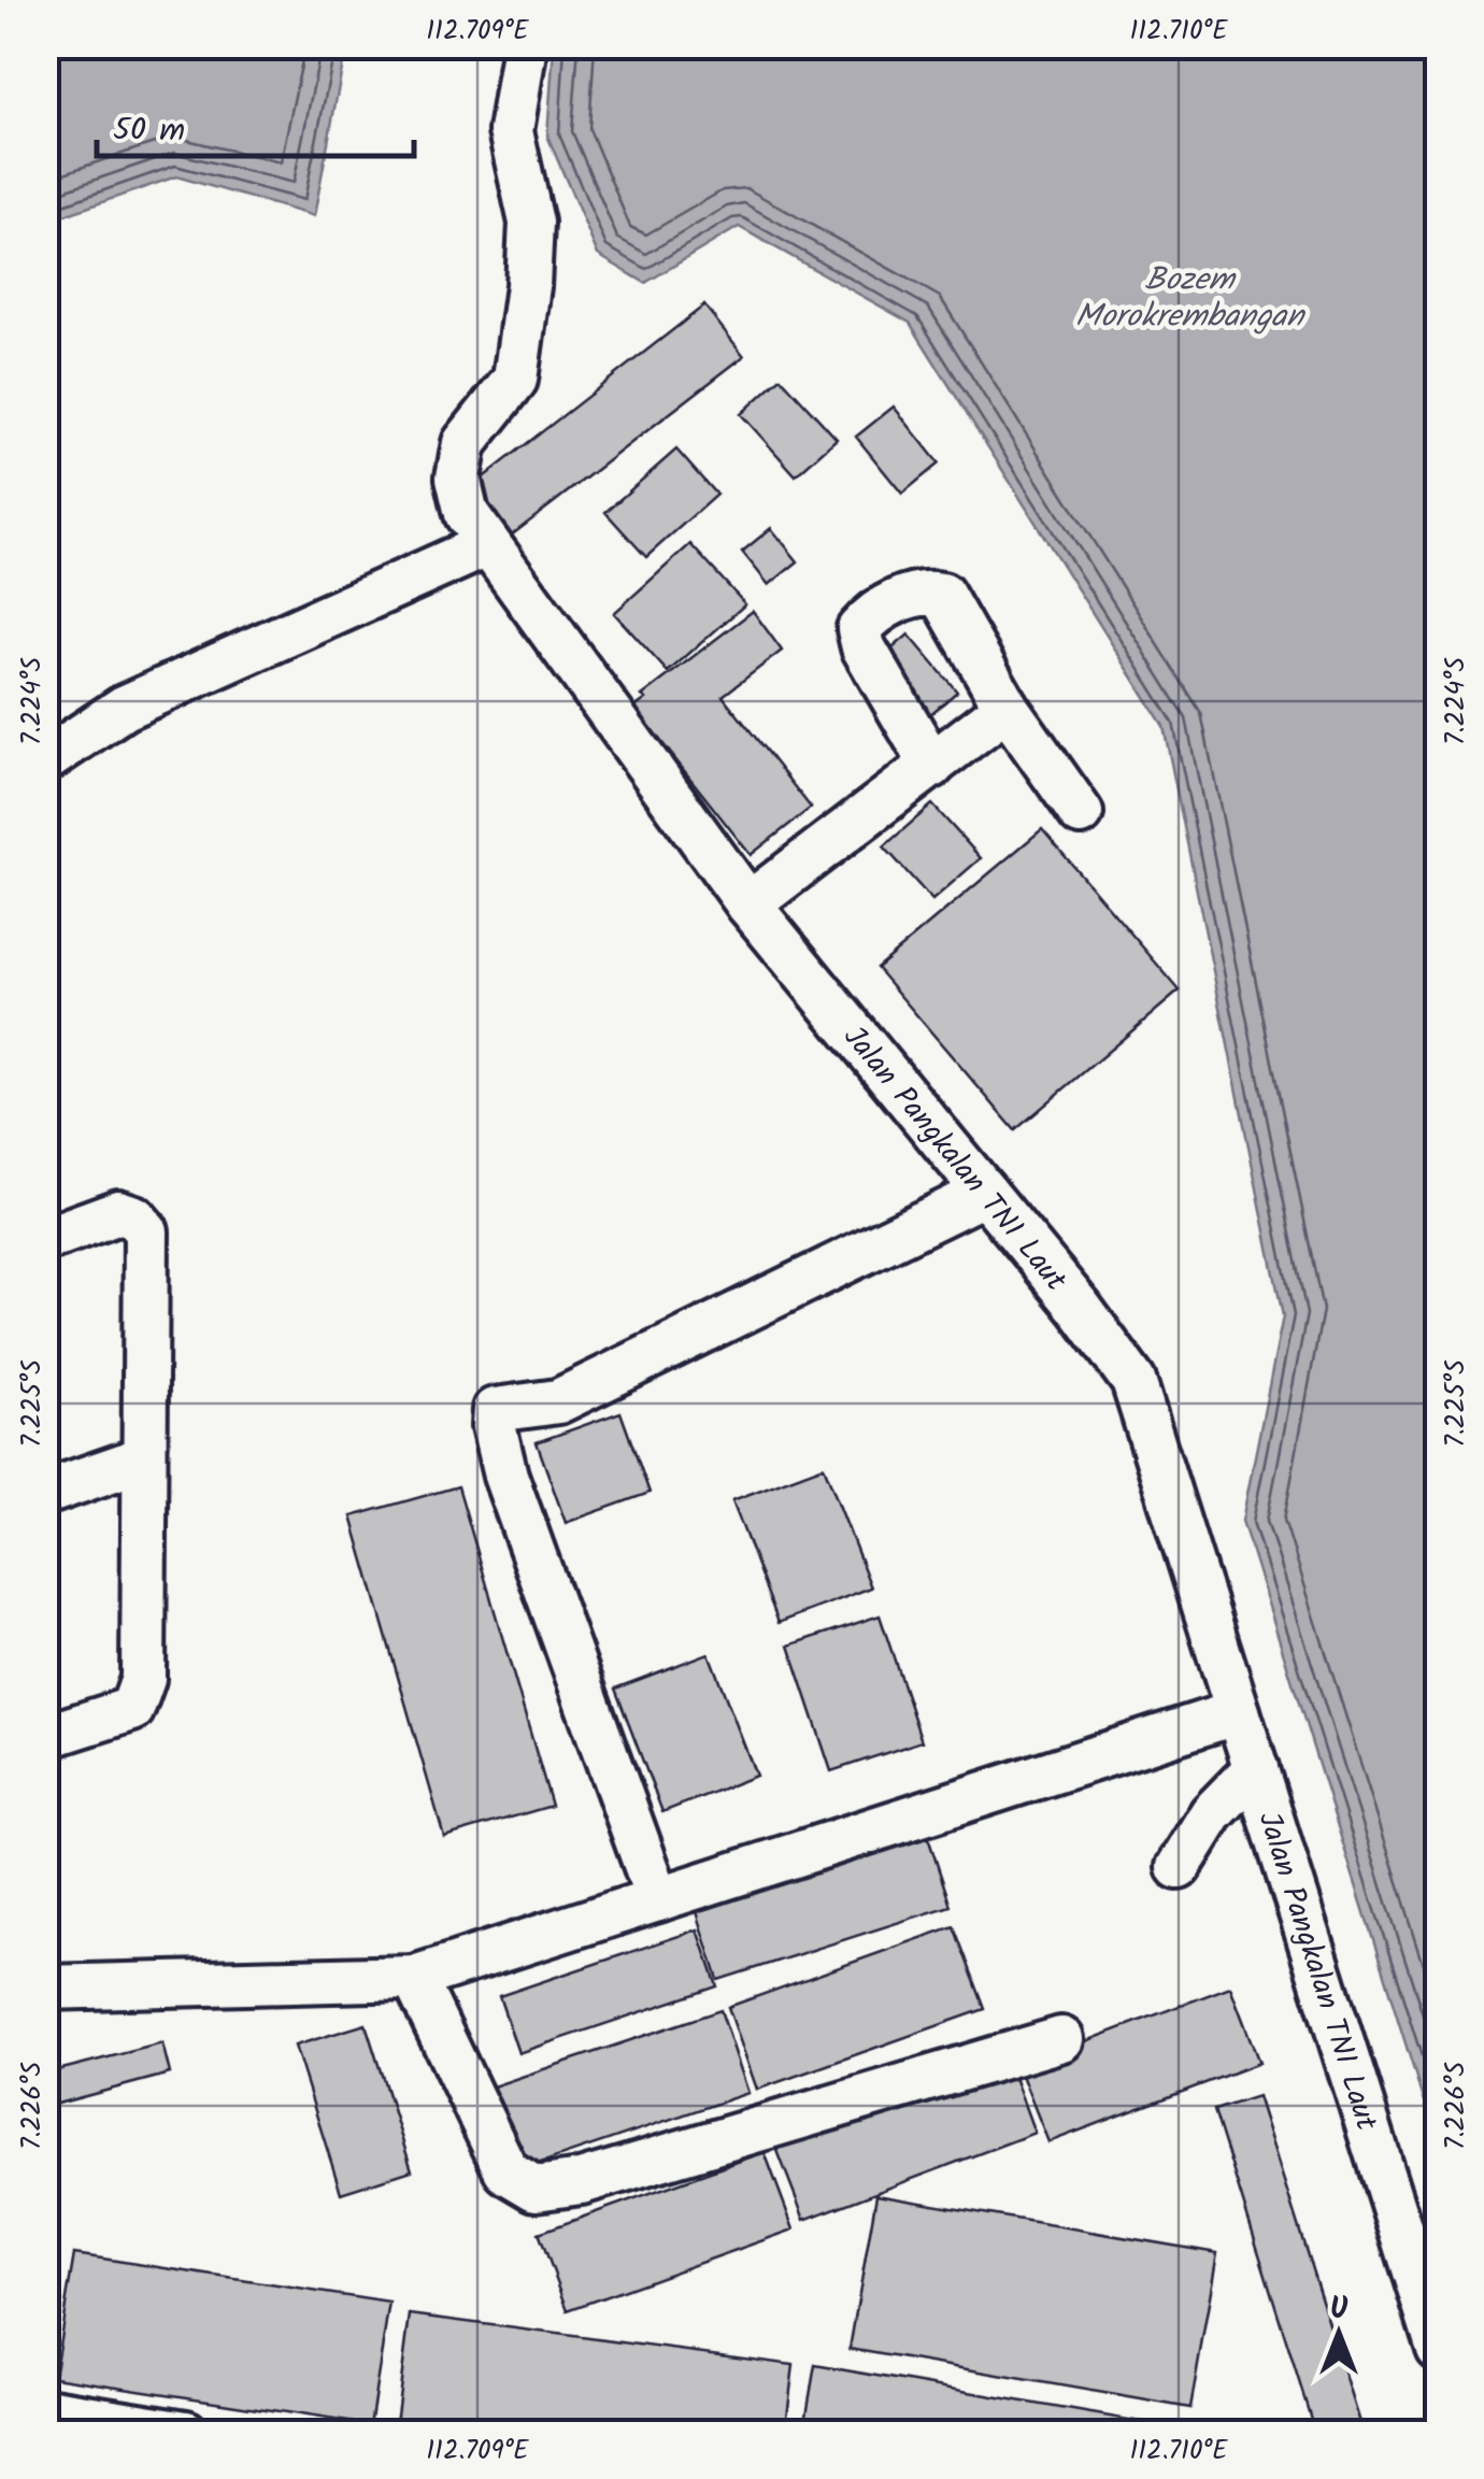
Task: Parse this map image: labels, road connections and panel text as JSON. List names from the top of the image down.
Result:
{
  "streets": {
    "street": ["Jalan Pangkalan TNI Laut"]
  },
  "water": ["Bozem Morokrembangan"],
  "scale_bar": "50 m",
  "north": "top",
  "coordinates": [
    "112.709°E",
    "112.710°E",
    "7.224°S",
    "7.225°S",
    "7.226°S"
  ]
}
